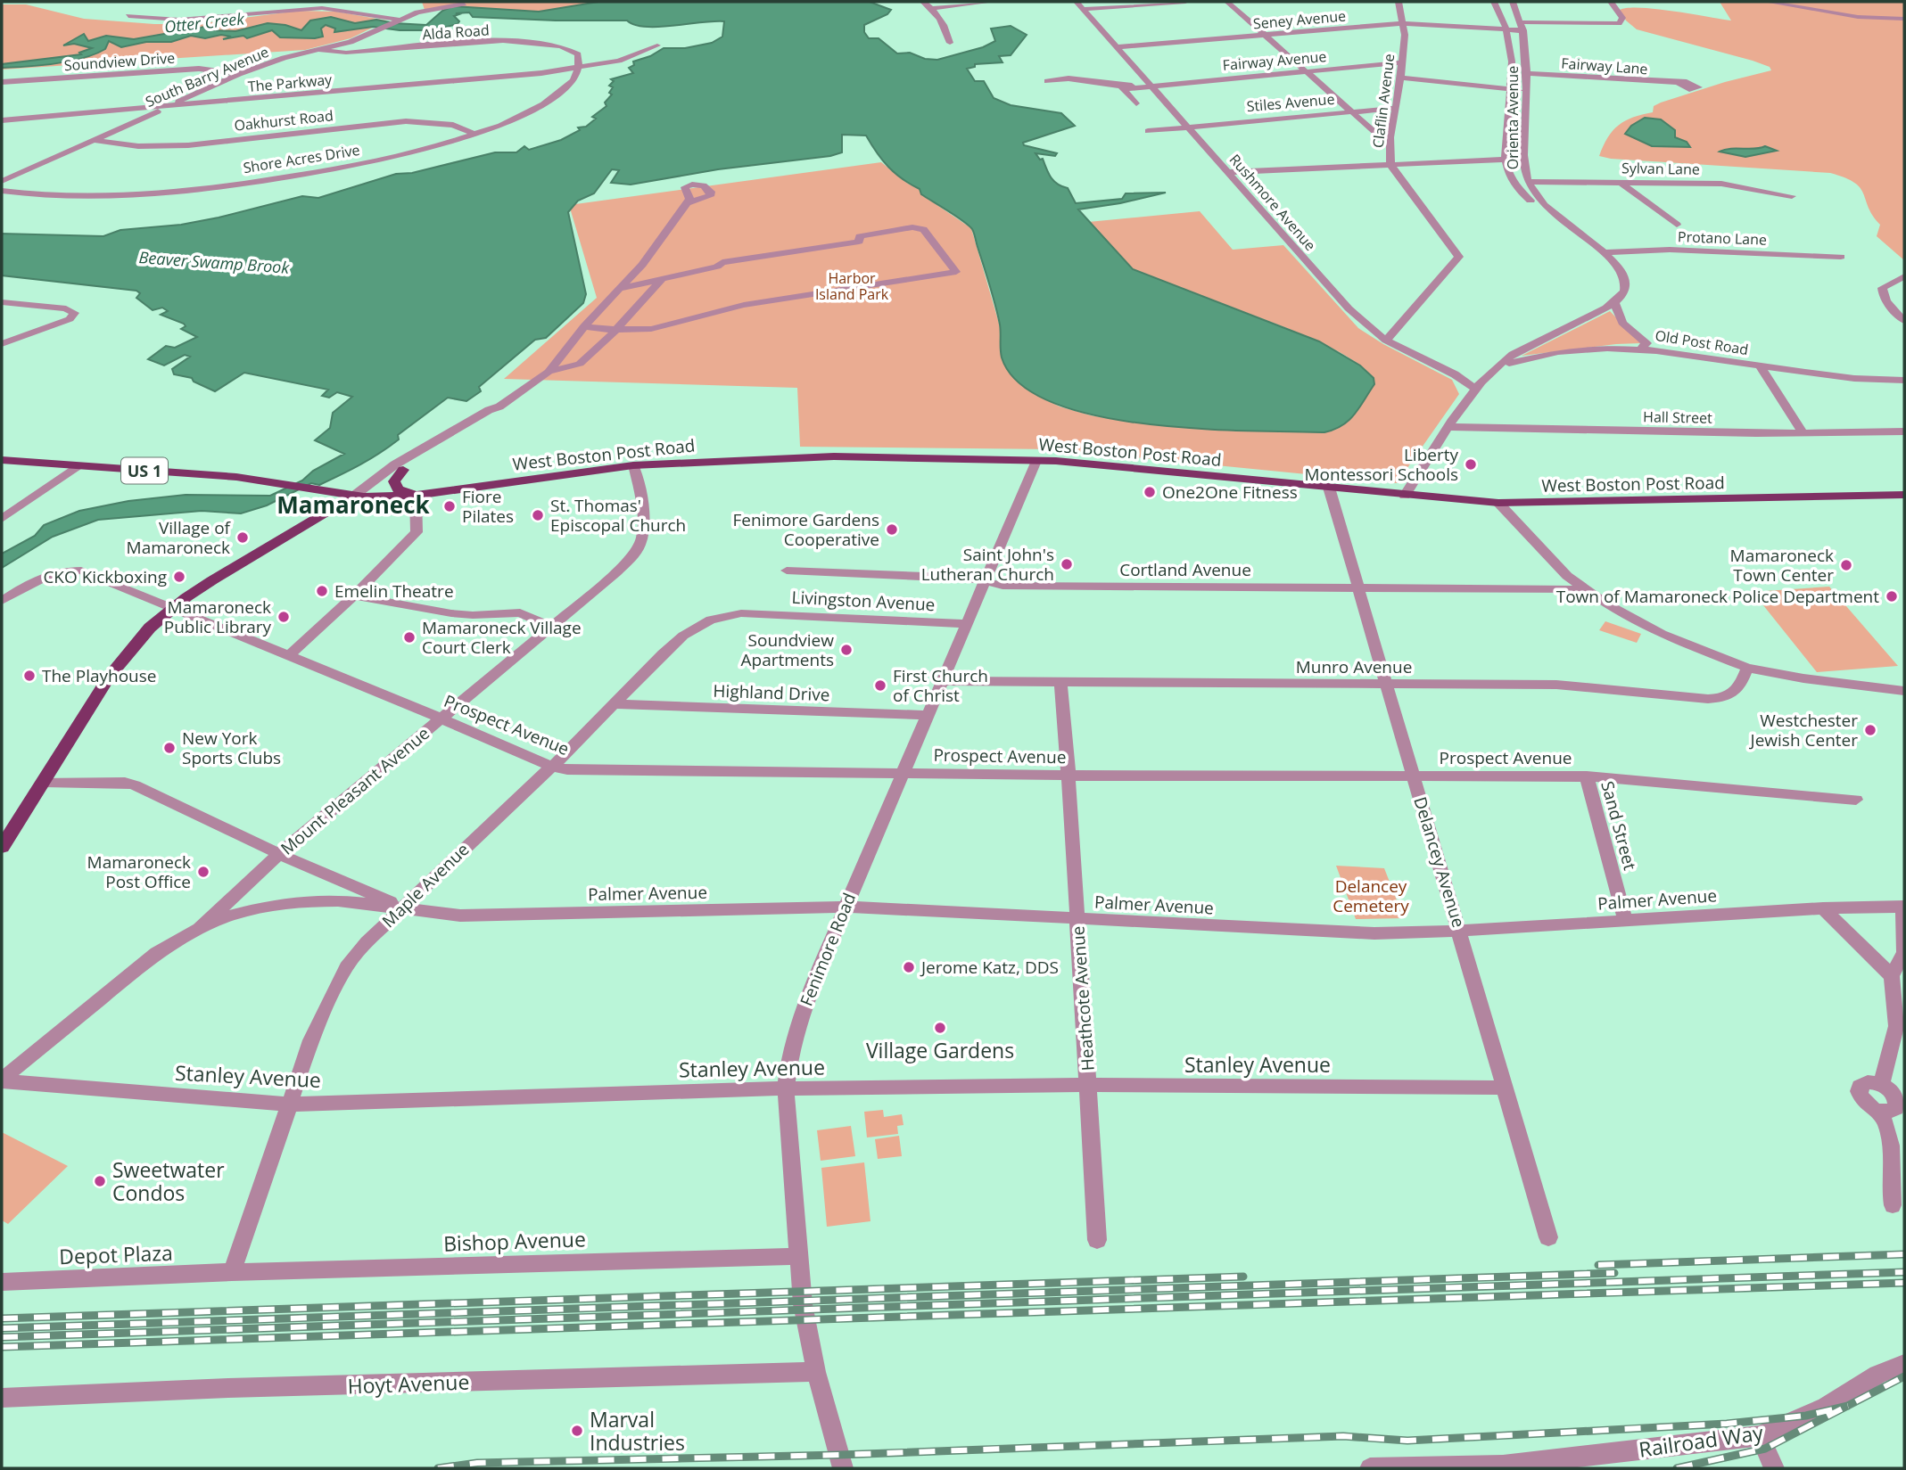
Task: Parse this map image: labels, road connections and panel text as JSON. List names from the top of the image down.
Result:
{
  "streets": {
    "main road": ["West Boston Post Road", "US 1"],
    "street": [
      "Seney Avenue",
      "Alda Road",
      "Fairway Avenue",
      "Soundview Drive",
      "Fairway Lane",
      "South Barry Avenue",
      "The Parkway",
      "Claflin Avenue",
      "Stiles Avenue",
      "Orienta Avenue",
      "Oakhurst Road",
      "Shore Acres Drive",
      "Sylvan Lane",
      "Rushmore Avenue",
      "Protano Lane",
      "Old Post Road",
      "Hall Street",
      "Cortland Avenue",
      "Livingston Avenue",
      "Munro Avenue",
      "Highland Drive",
      "Prospect Avenue",
      "Mount Pleasant Avenue",
      "Sand Street",
      "Delancey Avenue",
      "Maple Avenue",
      "Palmer Avenue",
      "Fenimore Road",
      "Heathcote Avenue",
      "Stanley Avenue",
      "Bishop Avenue",
      "Depot Plaza",
      "Hoyt Avenue",
      "Railroad Way"
    ]
  },
  "crossings": [
    ["Seney Avenue", "Claflin Avenue"],
    ["Seney Avenue", "Orienta Avenue"],
    ["Seney Avenue", "Rushmore Avenue"],
    ["Alda Road", "South Barry Avenue"],
    ["Alda Road", "The Parkway"],
    ["Alda Road", "Shore Acres Drive"],
    ["Fairway Avenue", "Claflin Avenue"],
    ["Fairway Avenue", "Rushmore Avenue"],
    ["Soundview Drive", "South Barry Avenue"],
    ["Fairway Lane", "Orienta Avenue"],
    ["South Barry Avenue", "The Parkway"],
    ["South Barry Avenue", "Oakhurst Road"],
    ["The Parkway", "Shore Acres Drive"],
    ["Claflin Avenue", "Stiles Avenue"],
    ["Claflin Avenue", "Rushmore Avenue"],
    ["Stiles Avenue", "Rushmore Avenue"],
    ["Orienta Avenue", "Sylvan Lane"],
    ["Orienta Avenue", "Protano Lane"],
    ["Oakhurst Road", "Shore Acres Drive"],
    ["West Boston Post Road", "US 1"],
    ["West Boston Post Road", "Mount Pleasant Avenue"],
    ["West Boston Post Road", "Delancey Avenue"],
    ["West Boston Post Road", "Fenimore Road"],
    ["Cortland Avenue", "Delancey Avenue"],
    ["Cortland Avenue", "Fenimore Road"],
    ["Livingston Avenue", "Maple Avenue"],
    ["Livingston Avenue", "Fenimore Road"],
    ["Munro Avenue", "Delancey Avenue"],
    ["Munro Avenue", "Fenimore Road"],
    ["Munro Avenue", "Heathcote Avenue"],
    ["Highland Drive", "Maple Avenue"],
    ["Highland Drive", "Fenimore Road"],
    ["Prospect Avenue", "Mount Pleasant Avenue"],
    ["Prospect Avenue", "Sand Street"],
    ["Prospect Avenue", "Delancey Avenue"],
    ["Prospect Avenue", "Maple Avenue"],
    ["Prospect Avenue", "Fenimore Road"],
    ["Prospect Avenue", "Heathcote Avenue"],
    ["Mount Pleasant Avenue", "Palmer Avenue"],
    ["Mount Pleasant Avenue", "Stanley Avenue"],
    ["Sand Street", "Palmer Avenue"],
    ["Delancey Avenue", "Palmer Avenue"],
    ["Delancey Avenue", "Stanley Avenue"],
    ["Maple Avenue", "Palmer Avenue"],
    ["Maple Avenue", "Stanley Avenue"],
    ["Maple Avenue", "Bishop Avenue"],
    ["Maple Avenue", "Depot Plaza"],
    ["Palmer Avenue", "Fenimore Road"],
    ["Palmer Avenue", "Heathcote Avenue"],
    ["Fenimore Road", "Stanley Avenue"],
    ["Fenimore Road", "Bishop Avenue"],
    ["Fenimore Road", "Hoyt Avenue"],
    ["Heathcote Avenue", "Stanley Avenue"],
    ["Bishop Avenue", "Depot Plaza"]
  ],
  "districts": ["Mamaroneck"],
  "water": ["Otter Creek", "Beaver Swamp Brook"],
  "parks": ["Harbor Island Park", "Delancey Cemetery"],
  "places": [
    "Liberty Montessori Schools",
    "One2One Fitness",
    "Fiore Pilates",
    "St. Thomas' Episcopal Church",
    "Fenimore Gardens Cooperative",
    "Village of Mamaroneck",
    "Saint John's Lutheran Church",
    "Mamaroneck Town Center",
    "CKO Kickboxing",
    "Emelin Theatre",
    "Town of Mamaroneck Police Department",
    "Mamaroneck Public Library",
    "Mamaroneck Village Court Clerk",
    "Soundview Apartments",
    "The Playhouse",
    "First Church of Christ",
    "Westchester Jewish Center",
    "New York Sports Clubs",
    "Mamaroneck Post Office",
    "Jerome Katz, DDS",
    "Village Gardens",
    "Sweetwater Condos",
    "Marval Industries"
  ]
}
